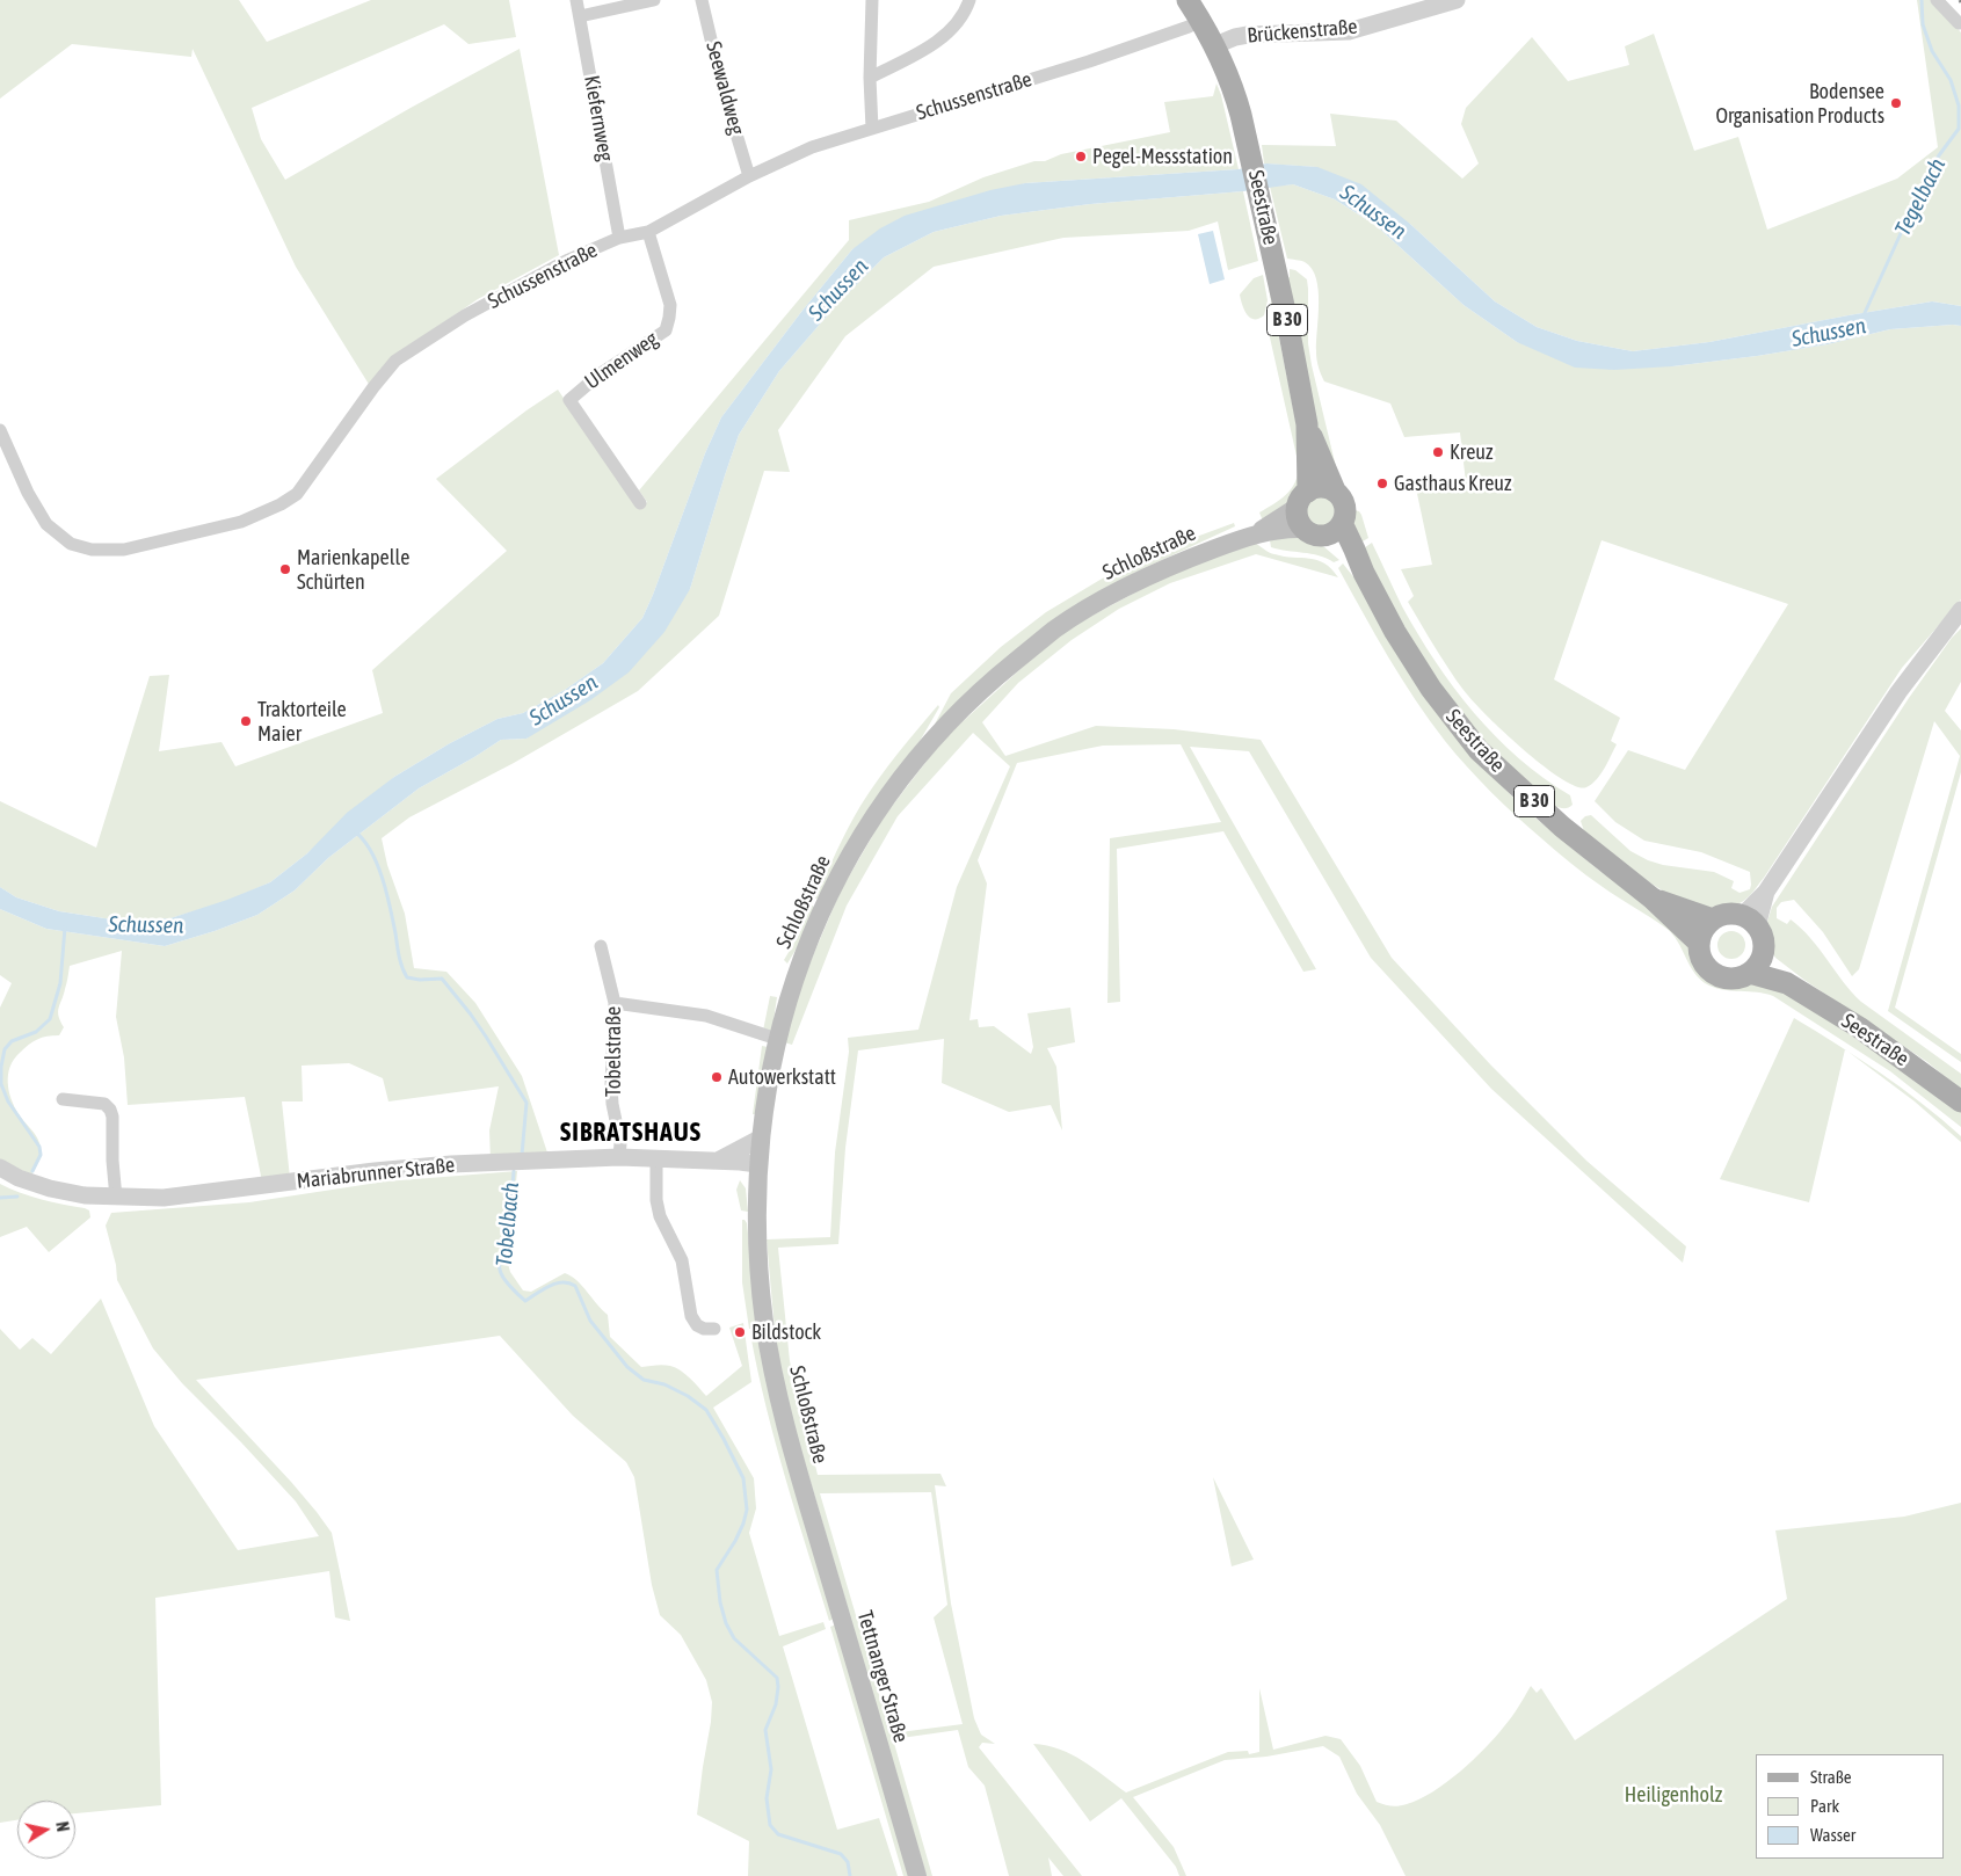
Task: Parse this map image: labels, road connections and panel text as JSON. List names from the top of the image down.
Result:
{
  "streets": {
    "main road": [
      "Seestraße",
      "B 30",
      "Schloßstraße",
      "Tettnanger Straße"
    ],
    "street": [
      "Brückenstraße",
      "Seewaldweg",
      "Schussenstraße",
      "Kiefernweg",
      "Ulmenweg",
      "Tobelstraße",
      "Mariabrunner Straße"
    ]
  },
  "crossings": [
    ["Brückenstraße", "Seestraße"],
    ["Seewaldweg", "Schussenstraße"],
    ["Schussenstraße", "Kiefernweg"],
    ["Schussenstraße", "Seestraße"],
    ["Schussenstraße", "Ulmenweg"],
    ["Seestraße", "Schloßstraße"],
    ["Schloßstraße", "Mariabrunner Straße"],
    ["Schloßstraße", "Tettnanger Straße"],
    ["Tobelstraße", "Mariabrunner Straße"]
  ],
  "districts": ["SIBRATSHAUS"],
  "water": ["Tegelbach", "Schussen", "Tobelbach"],
  "parks": ["Heiligenholz"],
  "places": [
    "Bodensee Organisation Products",
    "Pegel-Messstation",
    "Kreuz",
    "Gasthaus Kreuz",
    "Marienkapelle Schürten",
    "Traktorteile Maier",
    "Autowerkstatt",
    "Bildstock"
  ],
  "legend": ["Straße", "Park", "Wasser"],
  "north": "right"
}
